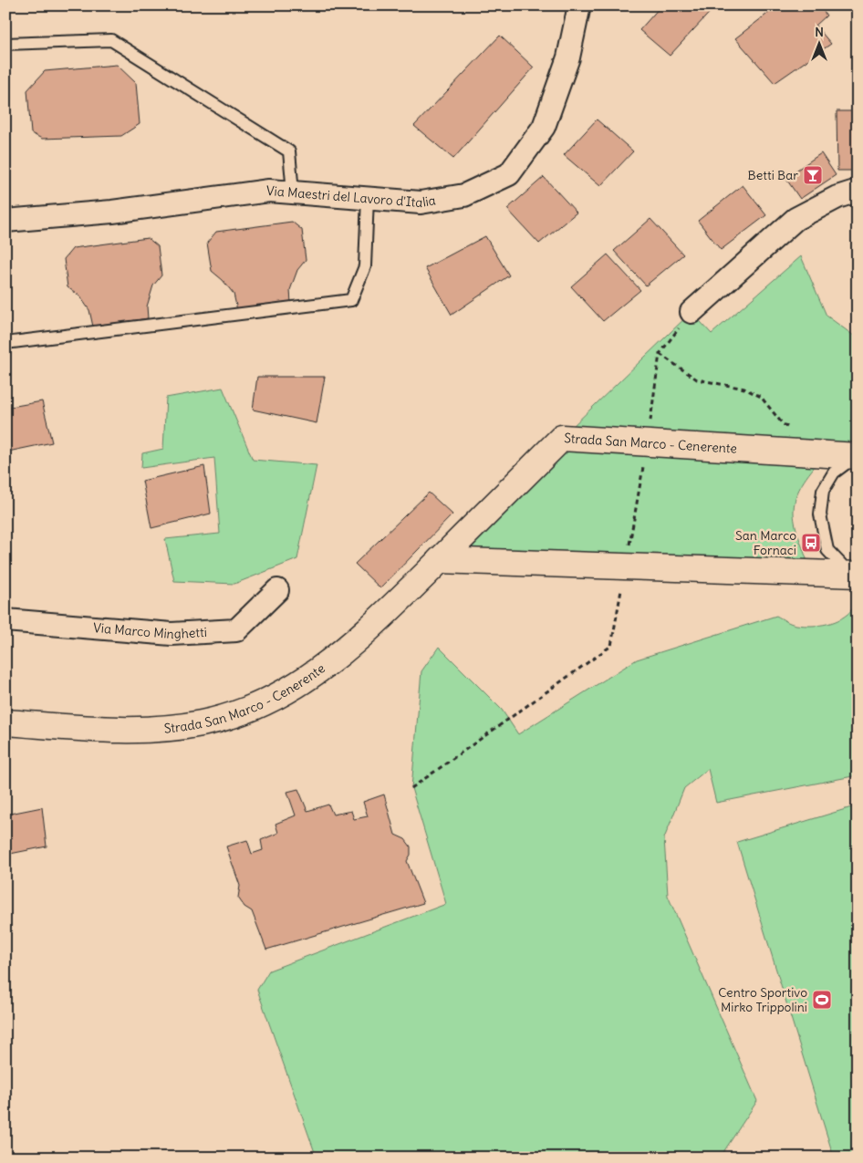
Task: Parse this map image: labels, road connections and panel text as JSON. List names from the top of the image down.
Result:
{
  "streets": {
    "main road": ["Strada San Marco - Cenerente"],
    "street": ["Via Maestri del Lavoro d'Italia", "Via Marco Minghetti"]
  },
  "places": {
    "bar": ["Betti Bar"],
    "bus stop": ["San Marco Fornaci"],
    "sports": ["Centro Sportivo Mirko Trippolini"]
  },
  "north": "top"
}
